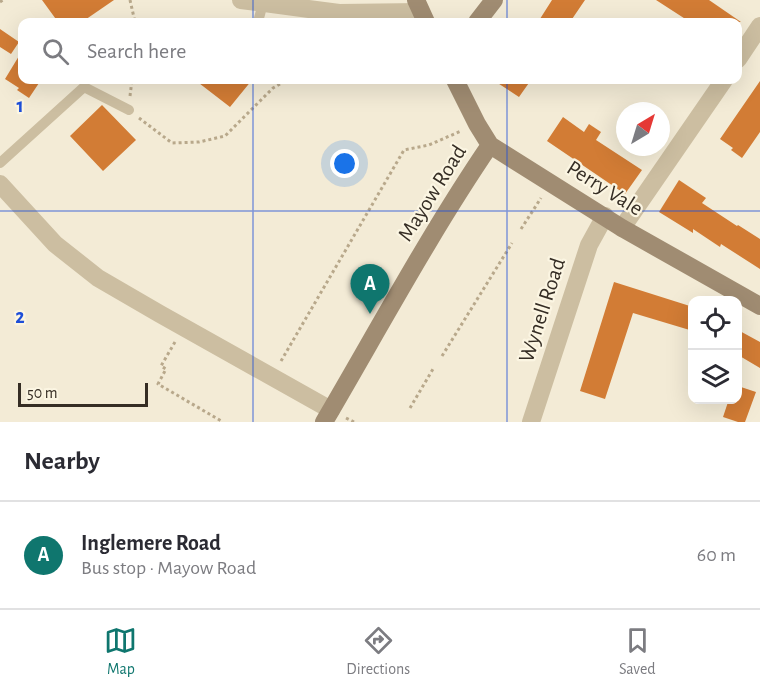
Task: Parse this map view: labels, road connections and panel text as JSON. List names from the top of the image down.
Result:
{
  "streets": {
    "main road": ["Perry Vale", "Mayow Road"],
    "street": ["Wynell Road"]
  },
  "crossings": [
    ["Perry Vale", "Mayow Road"],
    ["Perry Vale", "Wynell Road"]
  ],
  "scale_bar": "50 m",
  "north": "top right",
  "page": {
    "search": "Search here",
    "pins": "A",
    "scale": "50 m",
    "heading": "Nearby",
    "list": [
      {
        "mark": "A",
        "name": "Inglemere Road",
        "note": "Bus stop · Mayow Road",
        "value": "60 m"
      }
    ],
    "nav": ["Map", "Directions", "Saved"]
  },
  "grid": {
    "rows": ["1", "2"]
  }
}
